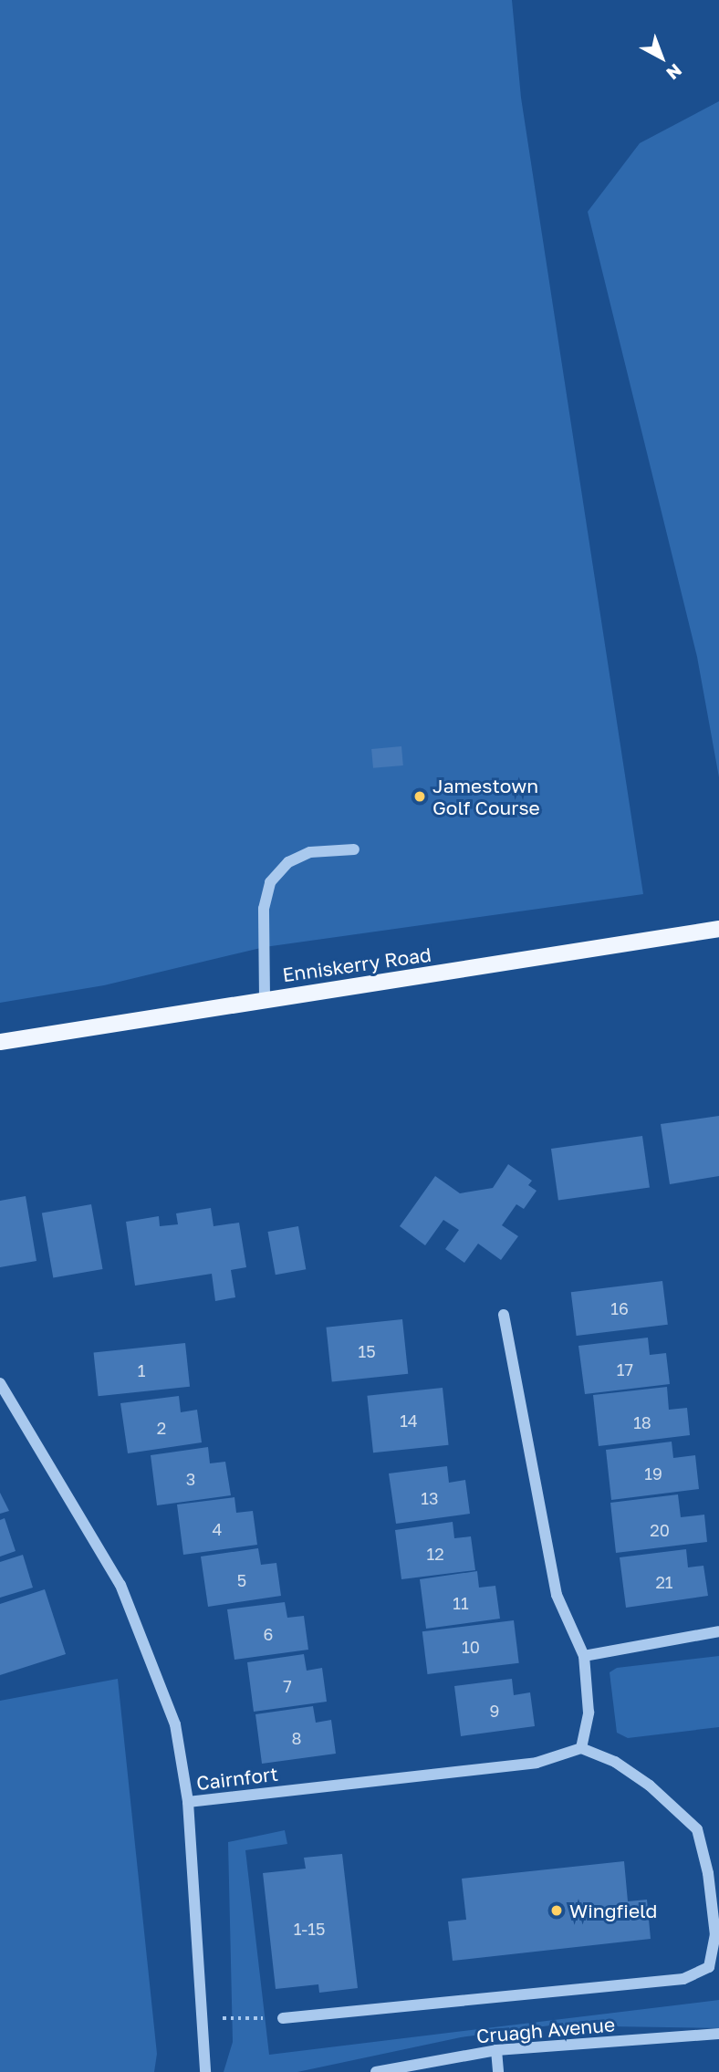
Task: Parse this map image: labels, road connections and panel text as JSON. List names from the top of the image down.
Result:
{
  "streets": {
    "main road": ["Enniskerry Road"],
    "street": ["Cairnfort", "Cruagh Avenue"]
  },
  "places": ["Jamestown Golf Course", "Wingfield"],
  "house_numbers": [
    "16",
    "15",
    "17",
    "1",
    "14",
    "18",
    "2",
    "19",
    "3",
    "13",
    "4",
    "20",
    "12",
    "5",
    "21",
    "11",
    "6",
    "10",
    "7",
    "9",
    "8",
    "1-15"
  ],
  "north": "bottom right"
}
